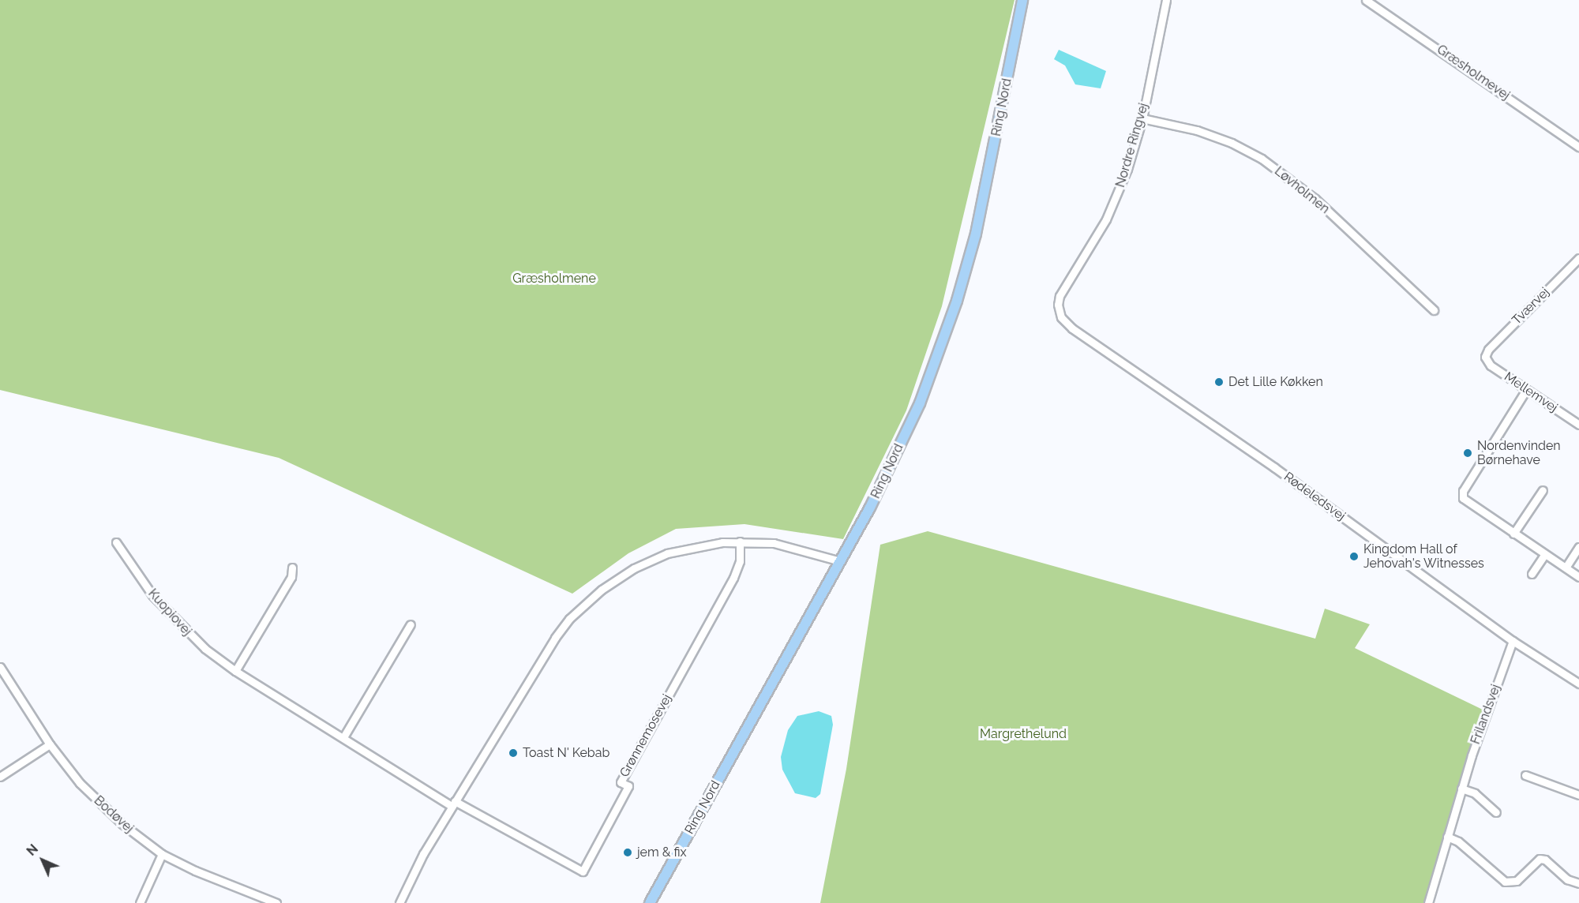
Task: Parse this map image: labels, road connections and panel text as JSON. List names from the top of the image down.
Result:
{
  "streets": {
    "main road": ["Ring Nord"],
    "street": [
      "Græsholmevej",
      "Nordre Ringvej",
      "Løvholmen",
      "Tværvej",
      "Mellemvej",
      "Rødeledsvej",
      "Kuopiovej",
      "Frilandsvej",
      "Grønnemosevej",
      "Bodøvej"
    ]
  },
  "crossings": [
    ["Nordre Ringvej", "Løvholmen"],
    ["Nordre Ringvej", "Rødeledsvej"],
    ["Tværvej", "Mellemvej"],
    ["Rødeledsvej", "Frilandsvej"],
    ["Kuopiovej", "Grønnemosevej"]
  ],
  "parks": ["Græsholmene", "Margrethelund"],
  "places": [
    "Det Lille Køkken",
    "Nordenvinden Børnehave",
    "Kingdom Hall of Jehovah's Witnesses",
    "Toast N' Kebab",
    "jem & fix"
  ],
  "north": "top left"
}
